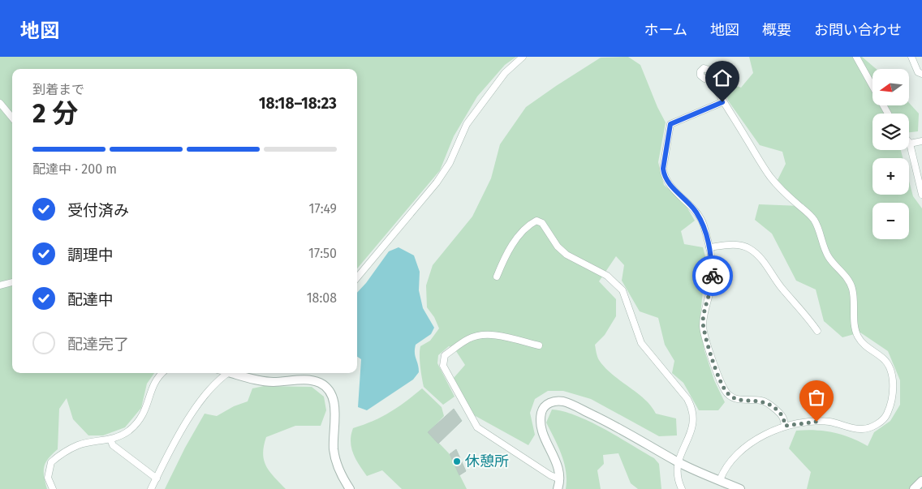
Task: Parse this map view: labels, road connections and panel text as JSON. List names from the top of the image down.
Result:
{
  "places": ["休憩所"],
  "north": "left",
  "page": {
    "header": "地図",
    "nav": [
      "ホーム",
      "地図",
      "概要",
      "お問い合わせ"
    ],
    "map_buttons": ["+", "−"],
    "heading": ["2 分", "到着まで", "18:18–18:23"],
    "bar": "配達中 · 200 m",
    "list": [
      ["受付済み", "17:49"],
      ["調理中", "17:50"],
      ["配達中", "18:08"],
      "配達完了"
    ]
  }
}
